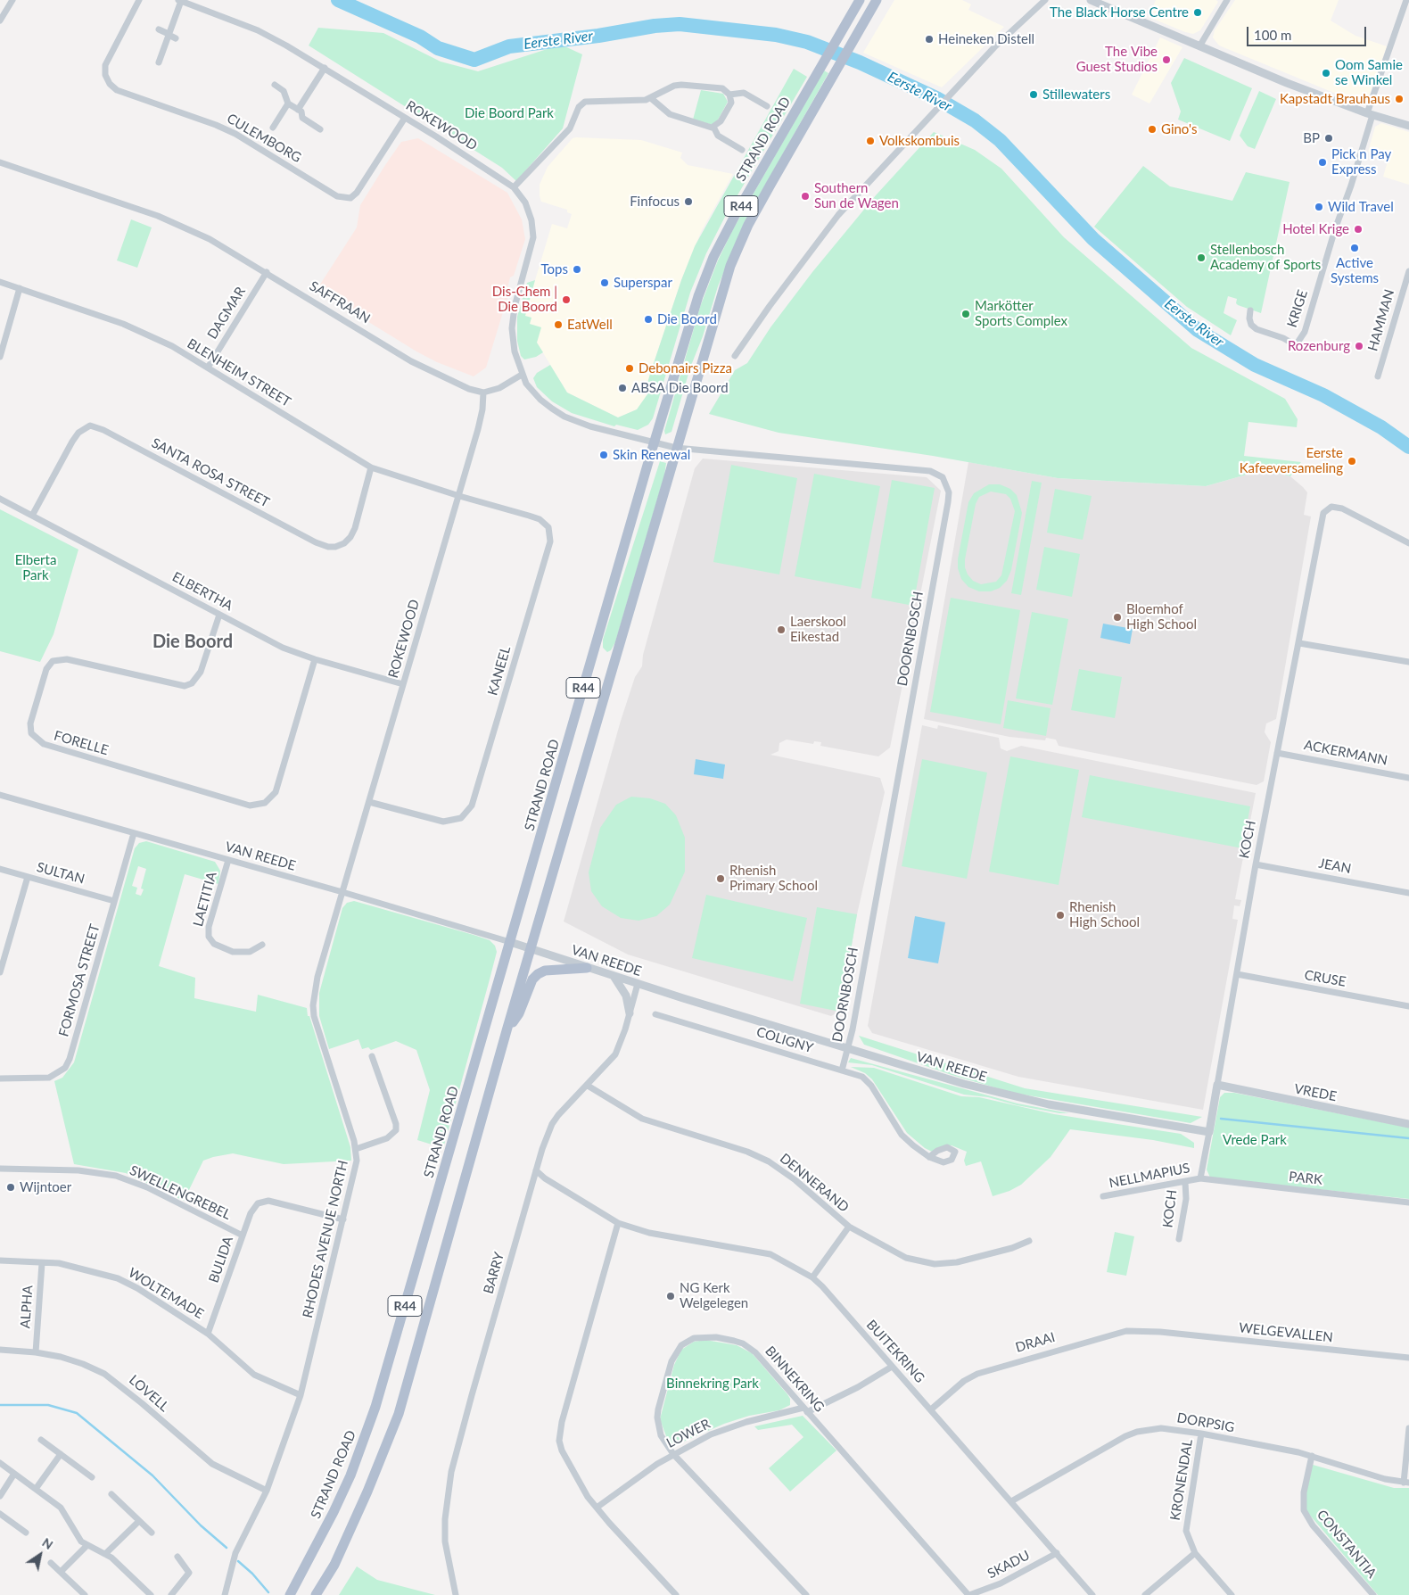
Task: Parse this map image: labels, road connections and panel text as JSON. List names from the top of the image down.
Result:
{
  "streets": {
    "main road": ["STRAND ROAD", "R44"],
    "street": [
      "ROKEWOOD",
      "CULEMBORG",
      "SAFFRAAN",
      "KRIGE",
      "DAGMAR",
      "HAMMAN",
      "BLENHEIM STREET",
      "SANTA ROSA STREET",
      "ELBERTHA",
      "DOORNBOSCH",
      "KANEEL",
      "FORELLE",
      "ACKERMANN",
      "KOCH",
      "VAN REEDE",
      "JEAN",
      "SULTAN",
      "LAETITIA",
      "CRUSE",
      "FORMOSA STREET",
      "COLIGNY",
      "VREDE",
      "NELLMAPIUS",
      "PARK",
      "DENNERAND",
      "SWELLENGREBEL",
      "RHODES AVENUE NORTH",
      "BULIDA",
      "BARRY",
      "WOLTEMADE",
      "ALPHA",
      "WELGEVALLEN",
      "DRAAI",
      "BUITEKRING",
      "BINNEKRING",
      "LOVELL",
      "DORPSIG",
      "LOWER",
      "KRONENDAL",
      "CONSTANTIA",
      "SKADU"
    ]
  },
  "crossings": [
    ["ROKEWOOD", "CULEMBORG"],
    ["ROKEWOOD", "SAFFRAAN"],
    ["ROKEWOOD", "BLENHEIM STREET"],
    ["ROKEWOOD", "ELBERTHA"],
    ["ROKEWOOD", "KANEEL"],
    ["ROKEWOOD", "VAN REEDE"],
    ["ROKEWOOD", "RHODES AVENUE NORTH"],
    ["STRAND ROAD", "DOORNBOSCH"],
    ["STRAND ROAD", "VAN REEDE"],
    ["R44", "DOORNBOSCH"],
    ["R44", "VAN REEDE"],
    ["SAFFRAAN", "DAGMAR"],
    ["DAGMAR", "BLENHEIM STREET"],
    ["BLENHEIM STREET", "SANTA ROSA STREET"],
    ["BLENHEIM STREET", "KANEEL"],
    ["SANTA ROSA STREET", "ELBERTHA"],
    ["ELBERTHA", "FORELLE"],
    ["DOORNBOSCH", "VAN REEDE"],
    ["DOORNBOSCH", "COLIGNY"],
    ["ACKERMANN", "KOCH"],
    ["KOCH", "VAN REEDE"],
    ["KOCH", "JEAN"],
    ["KOCH", "CRUSE"],
    ["KOCH", "VREDE"],
    ["KOCH", "NELLMAPIUS"],
    ["KOCH", "PARK"],
    ["VAN REEDE", "LAETITIA"],
    ["VAN REEDE", "FORMOSA STREET"],
    ["VAN REEDE", "RHODES AVENUE NORTH"],
    ["VAN REEDE", "BARRY"],
    ["SULTAN", "FORMOSA STREET"],
    ["NELLMAPIUS", "PARK"],
    ["DENNERAND", "BARRY"],
    ["SWELLENGREBEL", "BULIDA"],
    ["RHODES AVENUE NORTH", "BULIDA"],
    ["RHODES AVENUE NORTH", "WOLTEMADE"],
    ["RHODES AVENUE NORTH", "LOVELL"],
    ["BULIDA", "WOLTEMADE"],
    ["BARRY", "BUITEKRING"],
    ["WOLTEMADE", "ALPHA"],
    ["ALPHA", "LOVELL"],
    ["WELGEVALLEN", "DRAAI"],
    ["DRAAI", "BUITEKRING"],
    ["BUITEKRING", "DORPSIG"],
    ["BUITEKRING", "LOWER"],
    ["BUITEKRING", "SKADU"],
    ["BINNEKRING", "LOWER"],
    ["BINNEKRING", "SKADU"],
    ["DORPSIG", "KRONENDAL"],
    ["DORPSIG", "CONSTANTIA"]
  ],
  "districts": ["Die Boord"],
  "water": ["Eerste River"],
  "parks": [
    "Die Boord Park",
    "Elberta Park",
    "Vrede Park",
    "Binnekring Park"
  ],
  "places": [
    "The Black Horse Centre",
    "Heineken Distell",
    "The Vibe Guest Studios",
    "Oom Samie se Winkel",
    "Stillewaters",
    "Kapstadt Brauhaus",
    "Gino's",
    "BP",
    "Volkskombuis",
    "Pick n Pay Express",
    "Southern Sun de Wagen",
    "Finfocus",
    "Wild Travel",
    "Hotel Krige",
    "Active Systems",
    "Stellenbosch Academy of Sports",
    "Tops",
    "Superspar",
    "Dis-Chem | Die Boord",
    "Markötter Sports Complex",
    "Die Boord",
    "EatWell",
    "Rozenburg",
    "Debonairs Pizza",
    "ABSA Die Boord",
    "Skin Renewal",
    "Eerste Kafeeversameling",
    "Bloemhof High School",
    "Laerskool Eikestad",
    "Rhenish Primary School",
    "Rhenish High School",
    "Wijntoer",
    "NG Kerk Welgelegen"
  ],
  "scale_bar": "100 m",
  "north": "top right"
}
